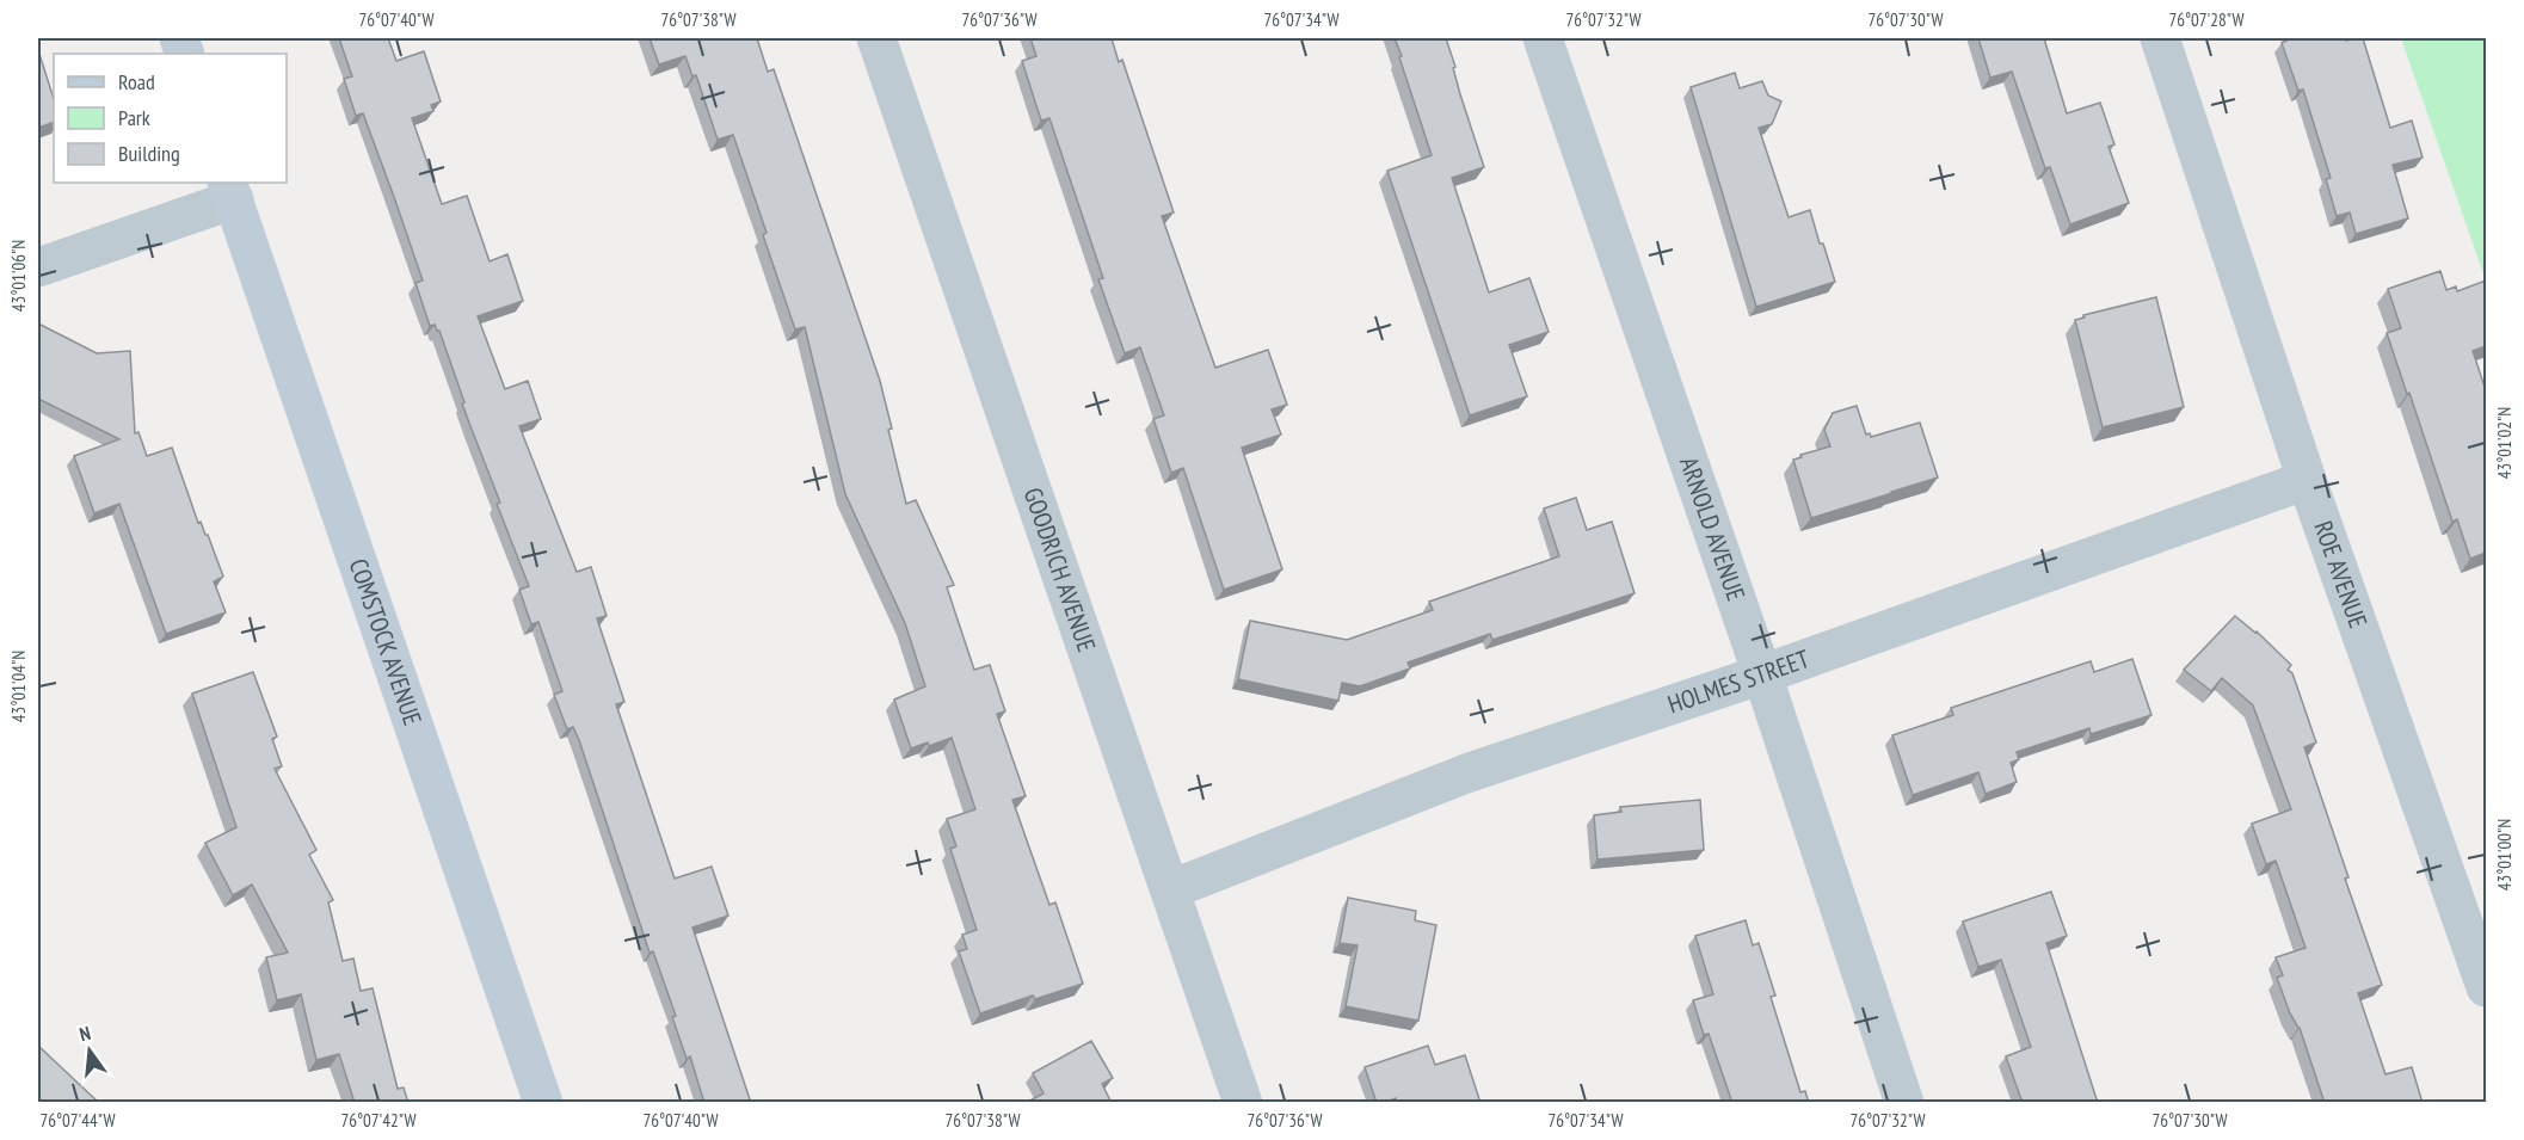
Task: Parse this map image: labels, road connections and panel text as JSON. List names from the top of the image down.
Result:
{
  "streets": {
    "street": [
      "ARNOLD AVENUE",
      "GOODRICH AVENUE",
      "ROE AVENUE",
      "COMSTOCK AVENUE",
      "HOLMES STREET"
    ]
  },
  "crossings": [
    ["ARNOLD AVENUE", "HOLMES STREET"],
    ["GOODRICH AVENUE", "HOLMES STREET"],
    ["ROE AVENUE", "HOLMES STREET"]
  ],
  "legend": ["Road", "Park", "Building"],
  "north": "top",
  "coordinates": [
    "76°07'40\"W",
    "76°07'38\"W",
    "76°07'36\"W",
    "76°07'34\"W",
    "76°07'32\"W",
    "76°07'30\"W",
    "76°07'28\"W",
    "43°01'06\"N",
    "43°01'02\"N",
    "43°01'04\"N",
    "43°01'00\"N",
    "76°07'44\"W",
    "76°07'42\"W"
  ]
}
